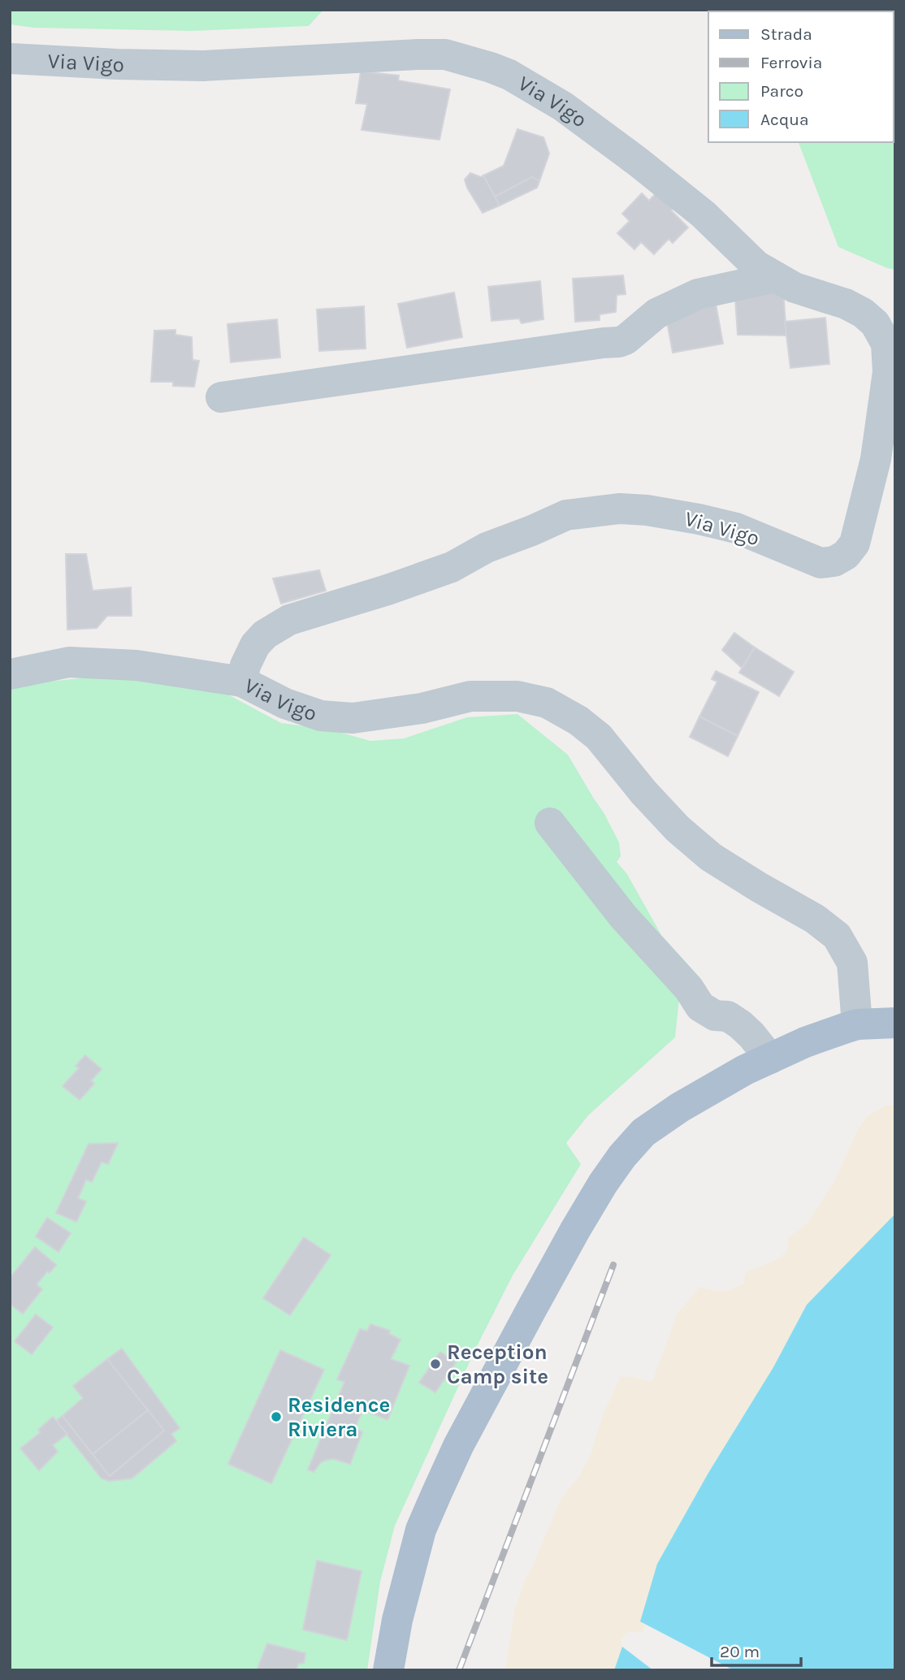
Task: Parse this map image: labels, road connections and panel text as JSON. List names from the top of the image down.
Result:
{
  "streets": {
    "street": ["Via Vigo"]
  },
  "places": ["Reception Camp site", "Residence Riviera"],
  "legend": [
    "Strada",
    "Ferrovia",
    "Parco",
    "Acqua"
  ],
  "scale_bar": "20 m"
}
